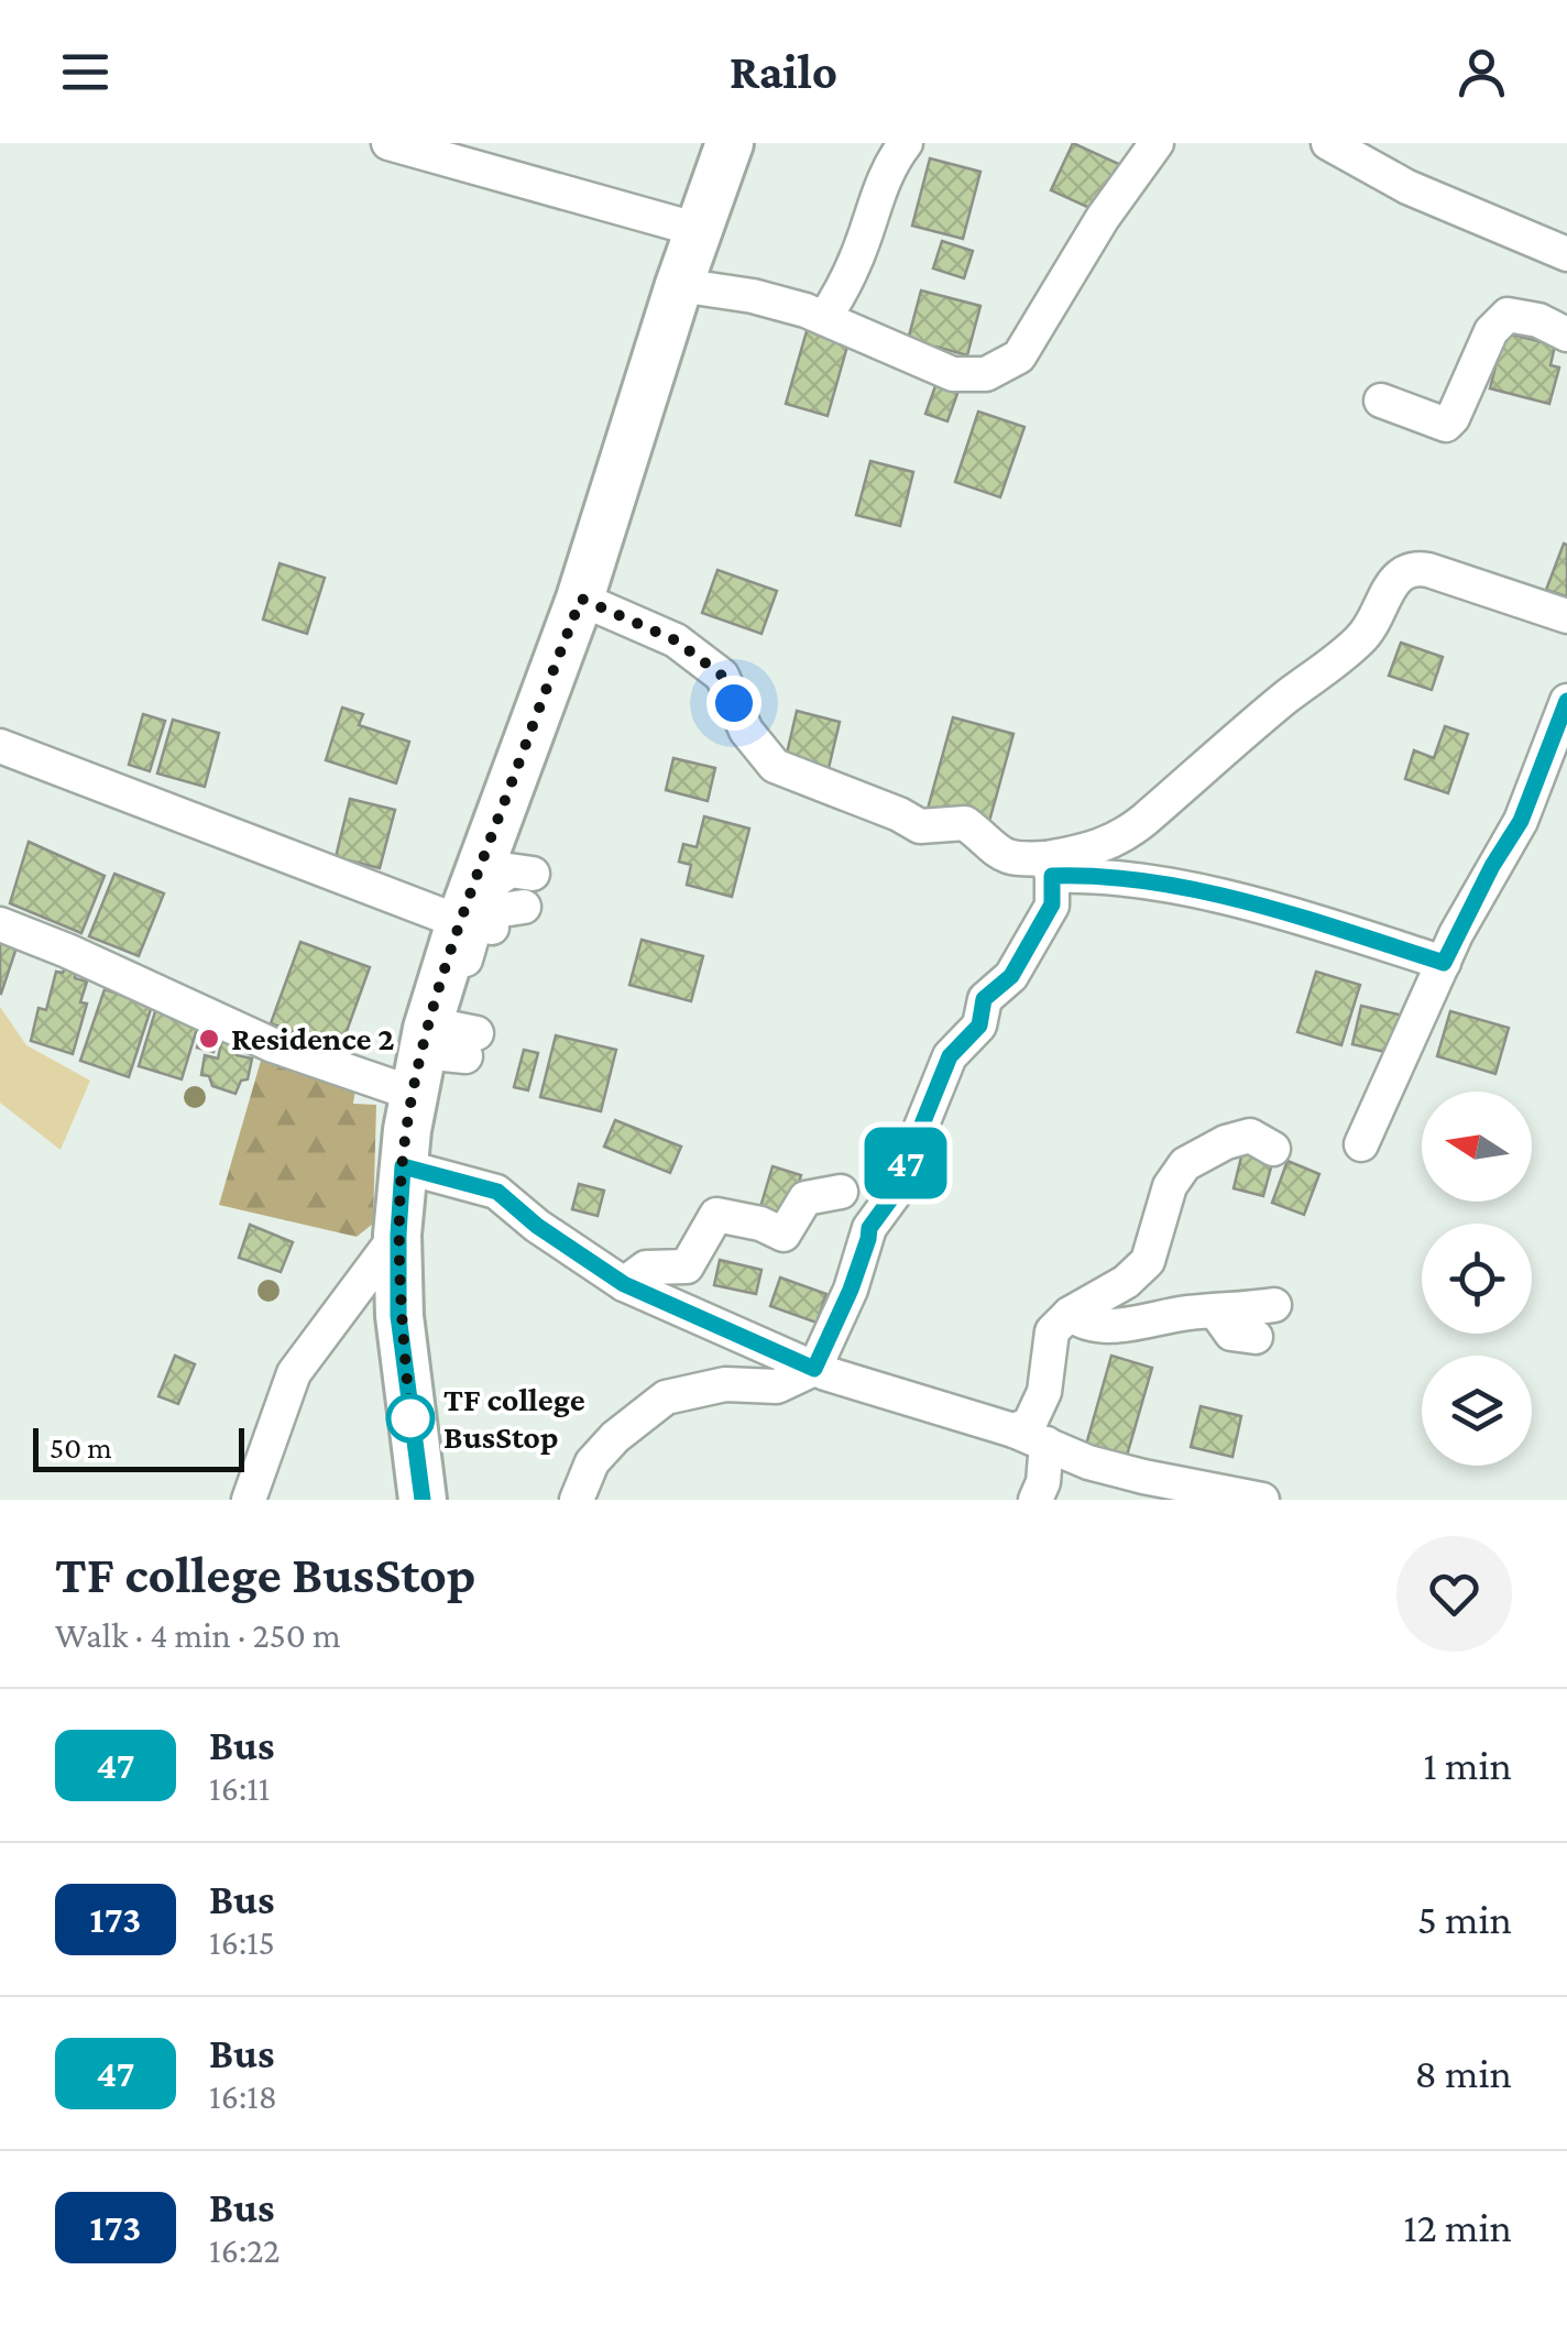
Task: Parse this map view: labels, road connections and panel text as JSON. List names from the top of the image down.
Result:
{
  "places": ["Residence 2", "TF college BusStop"],
  "lines": ["bus line 47"],
  "scale_bar": "50 m",
  "north": "left",
  "page": {
    "header": "Railo",
    "on_map": "47",
    "scale": "50 m",
    "heading": ["TF college BusStop", "Walk · 4 min · 250 m"],
    "list": [
      {
        "mark": "47",
        "name": "Bus",
        "note": "16:11",
        "value": "1 min"
      },
      {
        "mark": "173",
        "name": "Bus",
        "note": "16:15",
        "value": "5 min"
      },
      {
        "mark": "47",
        "name": "Bus",
        "note": "16:18",
        "value": "8 min"
      },
      {
        "mark": "173",
        "name": "Bus",
        "note": "16:22",
        "value": "12 min"
      }
    ]
  }
}
